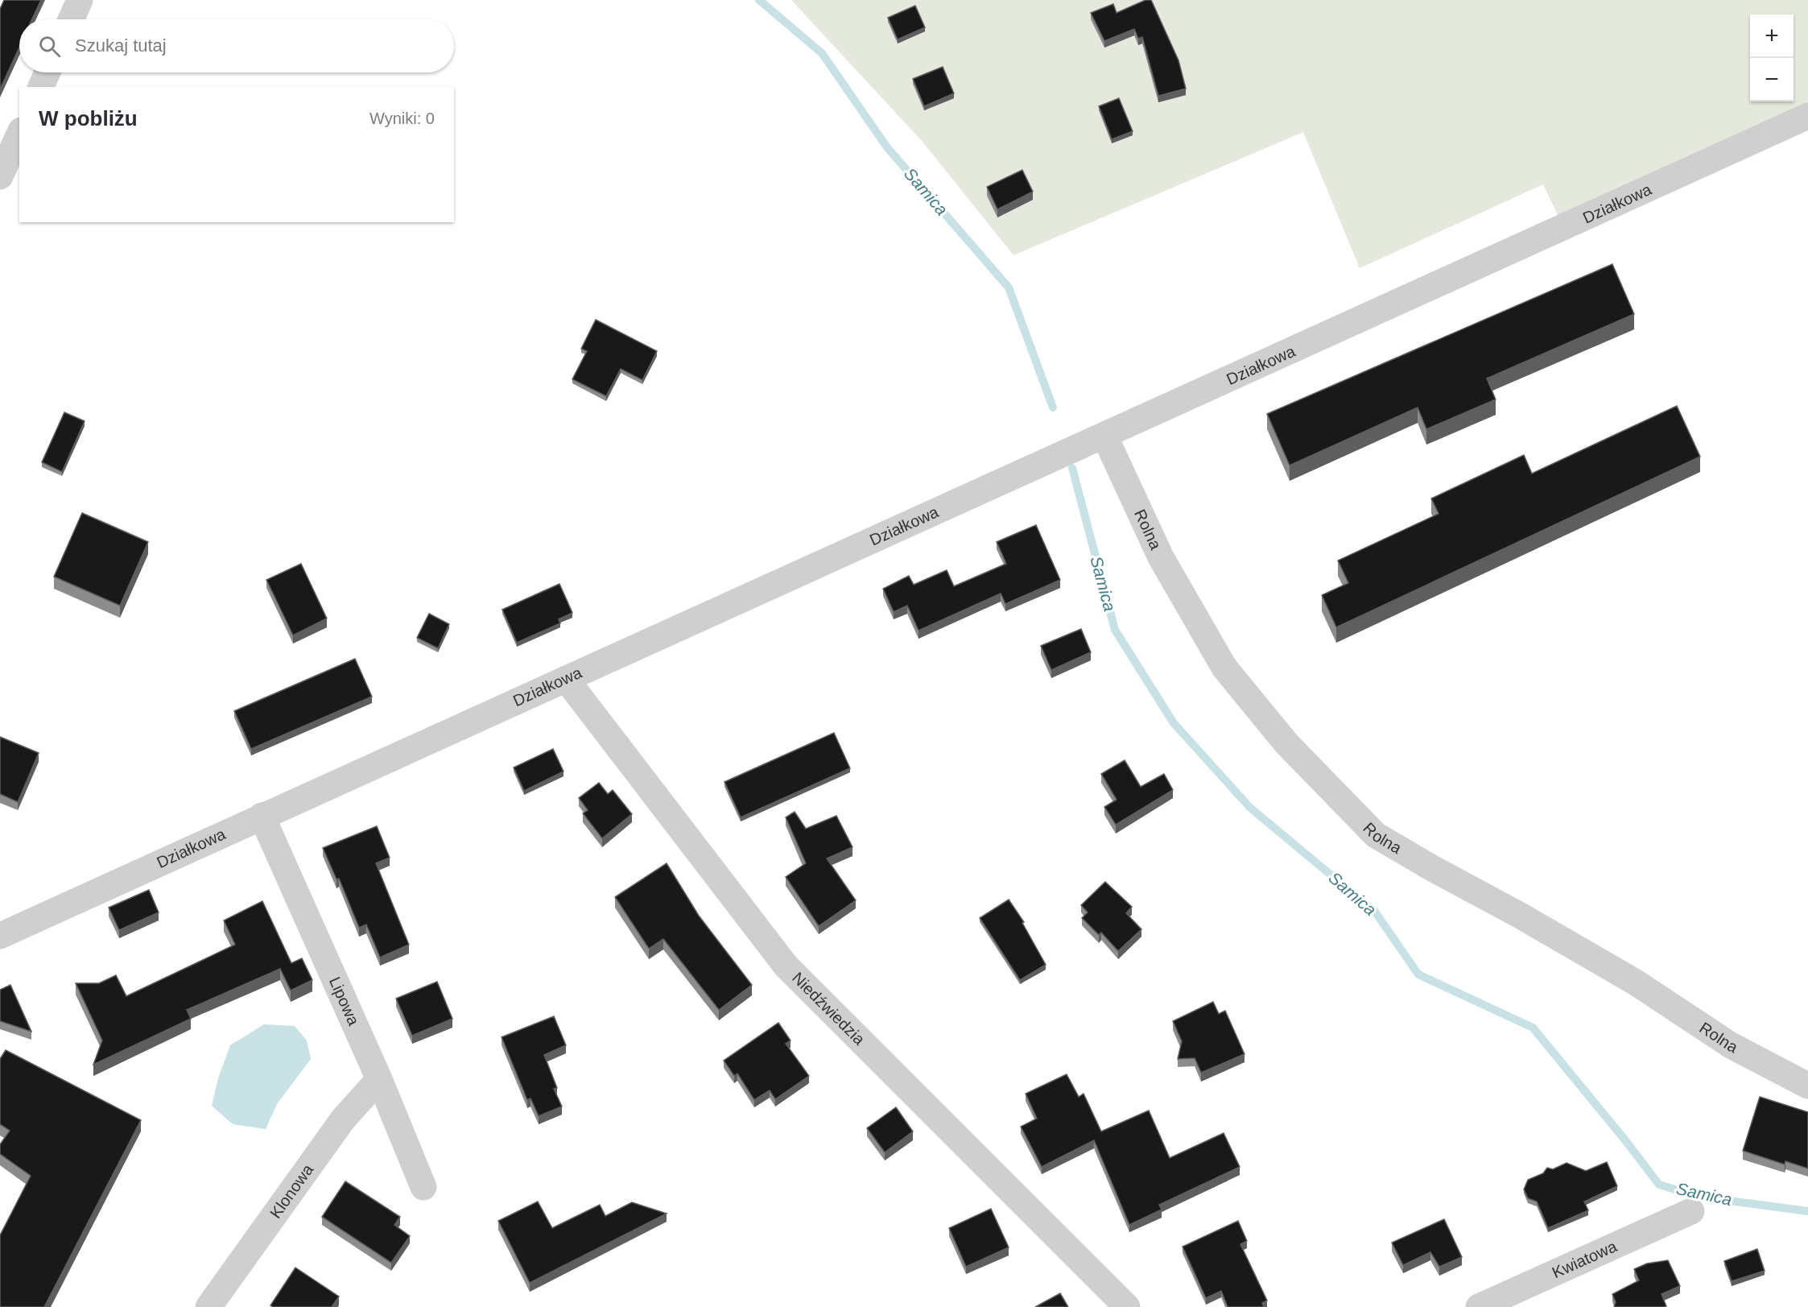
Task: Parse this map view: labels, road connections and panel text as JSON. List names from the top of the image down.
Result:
{
  "streets": {
    "street": [
      "Działkowa",
      "Rolna",
      "Lipowa",
      "Niedźwiedzia",
      "Klonowa",
      "Kwiatowa"
    ]
  },
  "crossings": [
    ["Działkowa", "Rolna"],
    ["Działkowa", "Lipowa"],
    ["Działkowa", "Niedźwiedzia"],
    ["Lipowa", "Klonowa"]
  ],
  "water": ["Samica"],
  "page": {
    "map_buttons": ["+", "−"],
    "search": "Szukaj tutaj",
    "heading": ["W pobliżu", "Wyniki: 0"]
  }
}
